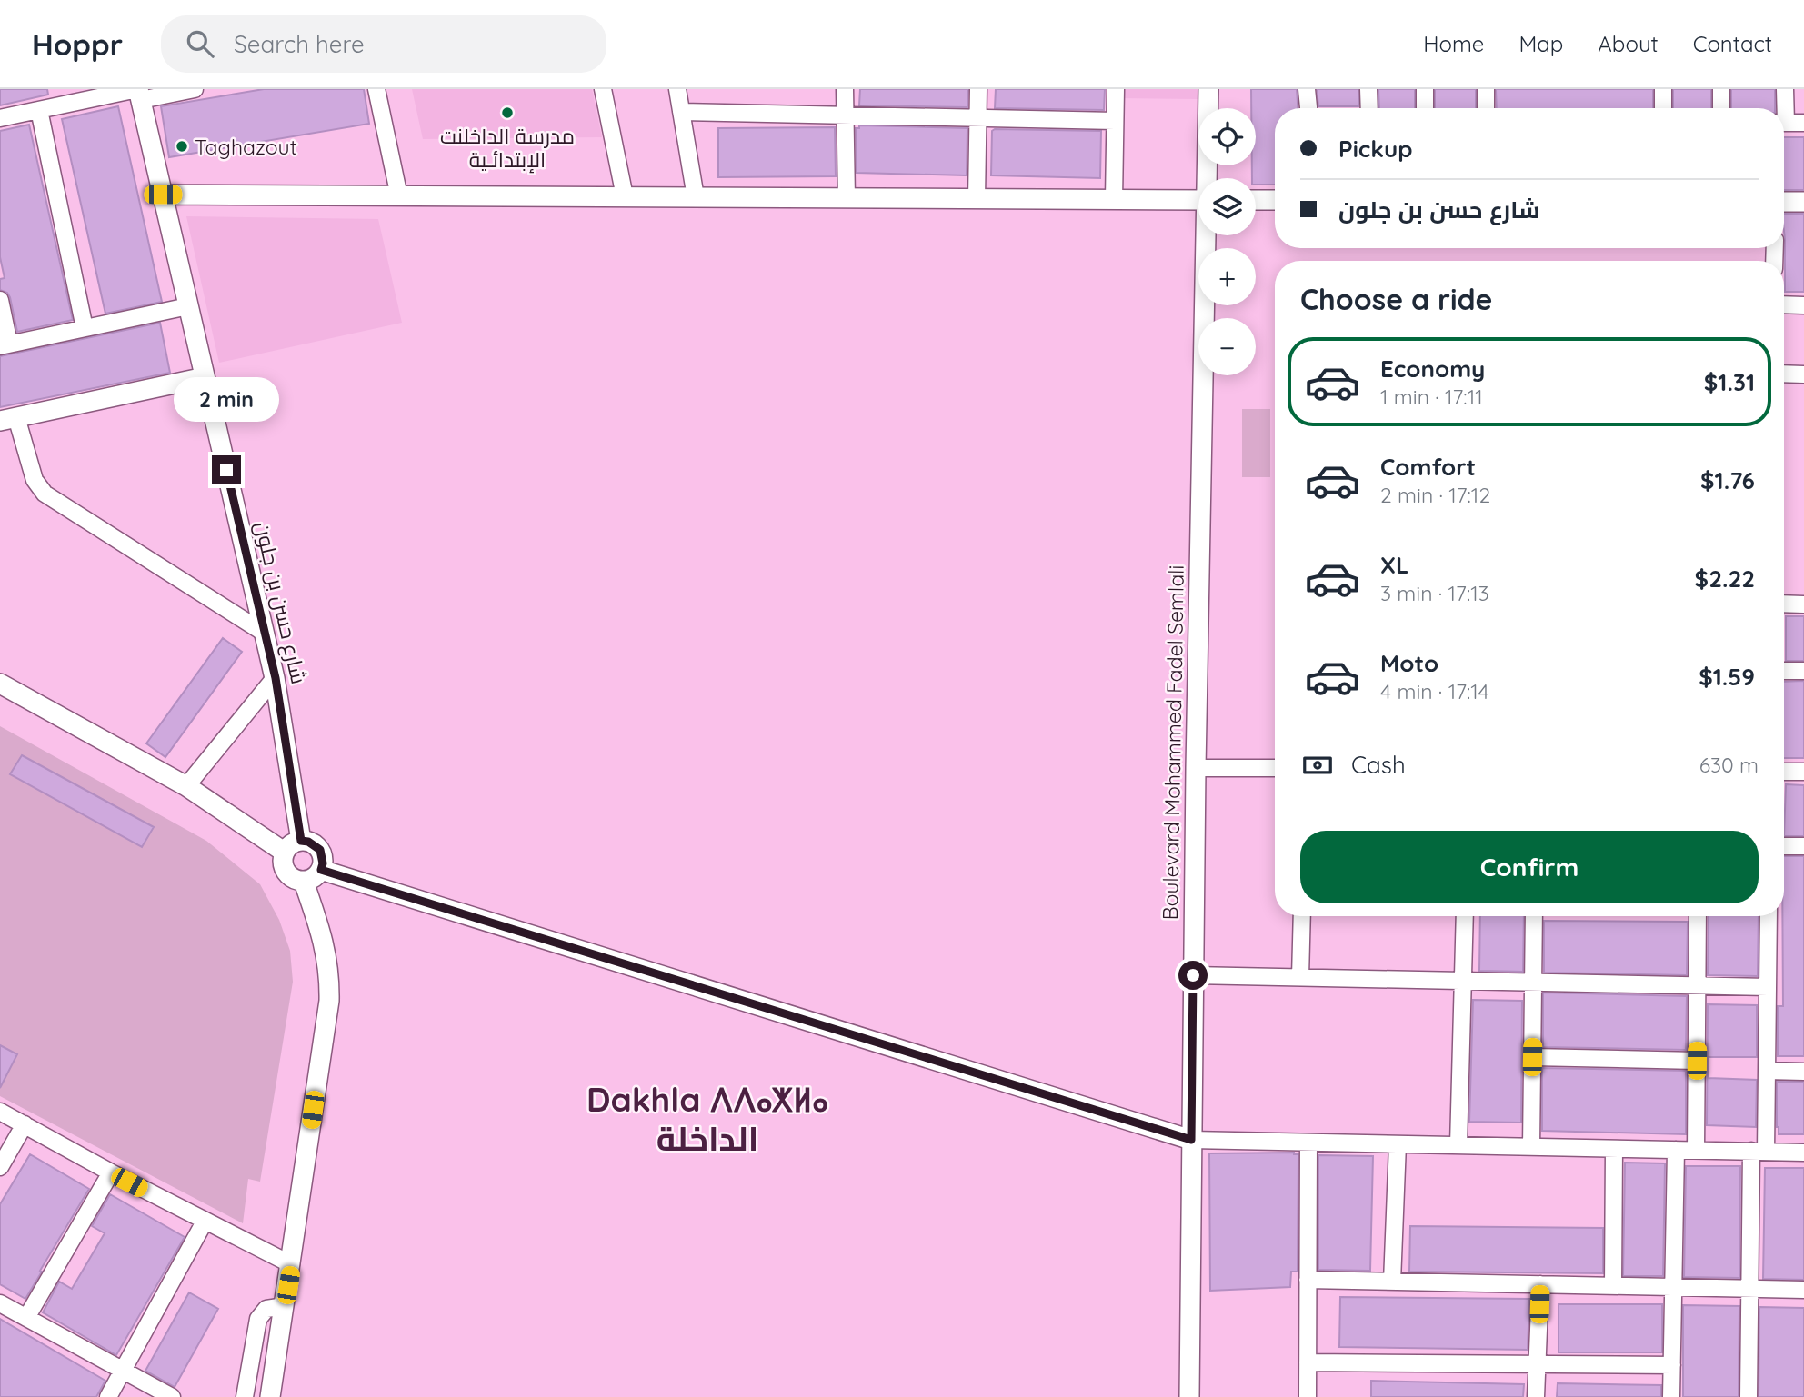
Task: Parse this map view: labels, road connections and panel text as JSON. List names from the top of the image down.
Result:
{
  "streets": {
    "street": ["شارع حسن بن جلون", "Boulevard Mohammed Fadel Semlali"]
  },
  "districts": ["Dakhla ⴷⴷⴰⵅⵍⴰ الداخلة"],
  "places": ["مدرسة الداخلنت الإبتدائـية", "Taghazout"],
  "page": {
    "header": "Hoppr",
    "search": "Search here",
    "nav": [
      "Home",
      "Map",
      "About",
      "Contact"
    ],
    "map_buttons": ["+", "−"],
    "banner": ["Pickup", "شارع حسن بن جلون"],
    "heading": "Choose a ride",
    "list": [
      {
        "name": "Economy",
        "note": "1 min · 17:11",
        "value": "$1.31"
      },
      {
        "name": "Comfort",
        "note": "2 min · 17:12",
        "value": "$1.76"
      },
      {
        "name": "XL",
        "note": "3 min · 17:13",
        "value": "$2.22"
      },
      {
        "name": "Moto",
        "note": "4 min · 17:14",
        "value": "$1.59"
      }
    ],
    "bubble": "2 min",
    "pay": ["Cash", "630 m"],
    "buttons": "Confirm"
  }
}
